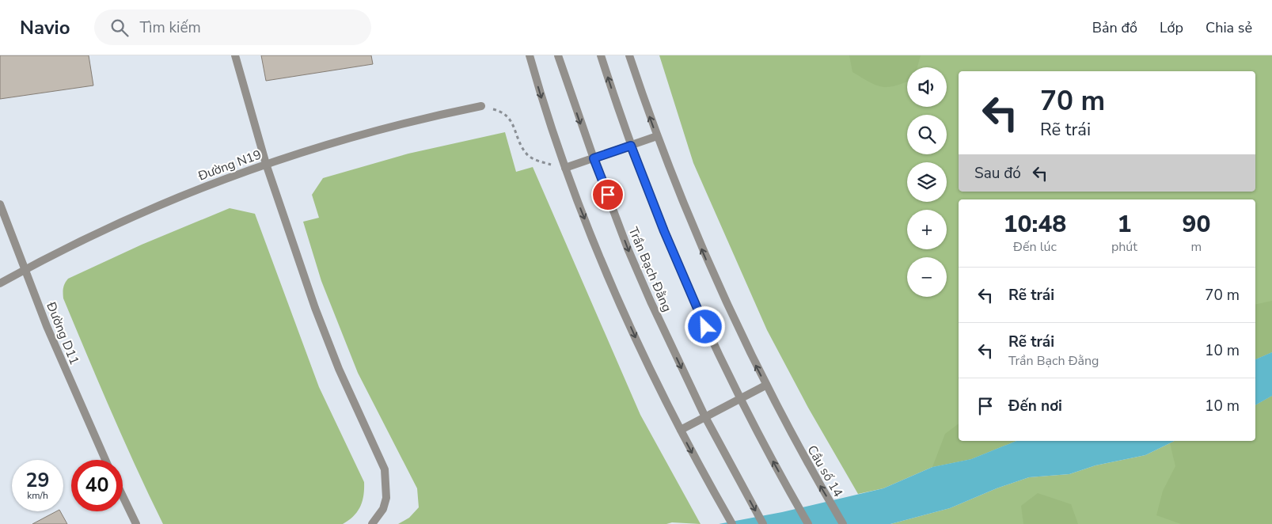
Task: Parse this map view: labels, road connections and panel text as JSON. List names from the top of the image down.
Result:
{
  "streets": {
    "street": [
      "Đường N19",
      "Trần Bạch Đằng",
      "Đường D11",
      "Cầu số 14"
    ]
  },
  "crossings": [
    ["Đường N19", "Đường D11"]
  ],
  "one_way": ["Cầu số 14"],
  "page": {
    "header": "Navio",
    "search": "Tìm kiếm",
    "nav": ["Bản đồ", "Lớp", "Chia sẻ"],
    "map_buttons": ["+", "−"],
    "turn": ["70 m", "Rẽ trái"],
    "then": "Sau đó",
    "eta": [
      "10:48",
      "Đến lúc",
      "1",
      "phút",
      "90",
      "m"
    ],
    "list": [
      {
        "name": "Rẽ trái",
        "value": "70 m"
      },
      {
        "name": "Rẽ trái",
        "note": "Trần Bạch Đằng",
        "value": "10 m"
      },
      {
        "name": "Đến nơi",
        "value": "10 m"
      }
    ],
    "speed": "29 km/h",
    "limit": "40"
  }
}
